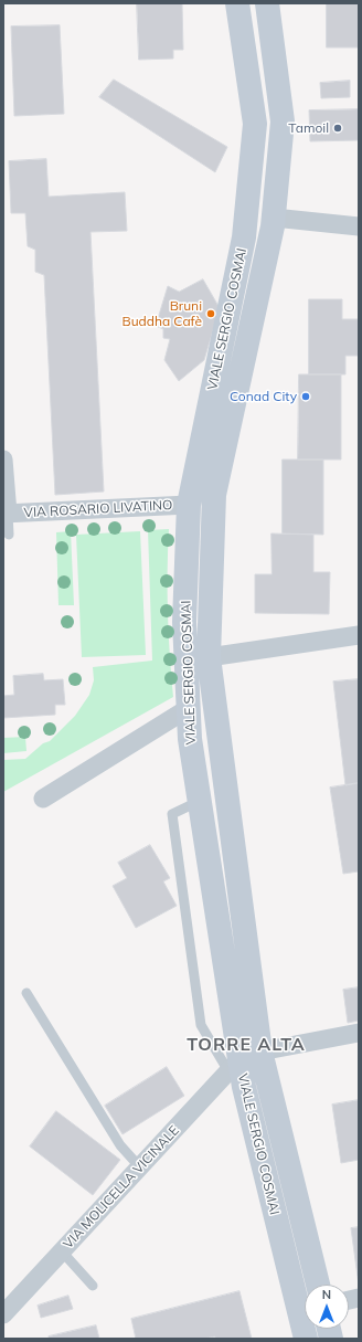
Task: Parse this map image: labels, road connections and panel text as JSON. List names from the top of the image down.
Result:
{
  "streets": {
    "street": ["VIALE SERGIO COSMAI", "VIA ROSARIO LIVATINO", "VIA MOLICELLA VICINALE"]
  },
  "crossings": [
    ["VIALE SERGIO COSMAI", "VIA ROSARIO LIVATINO"],
    ["VIALE SERGIO COSMAI", "VIA MOLICELLA VICINALE"]
  ],
  "districts": ["TORRE ALTA"],
  "places": ["Tamoil", "Bruni Buddha Cafè", "Conad City"],
  "north": "top"
}
